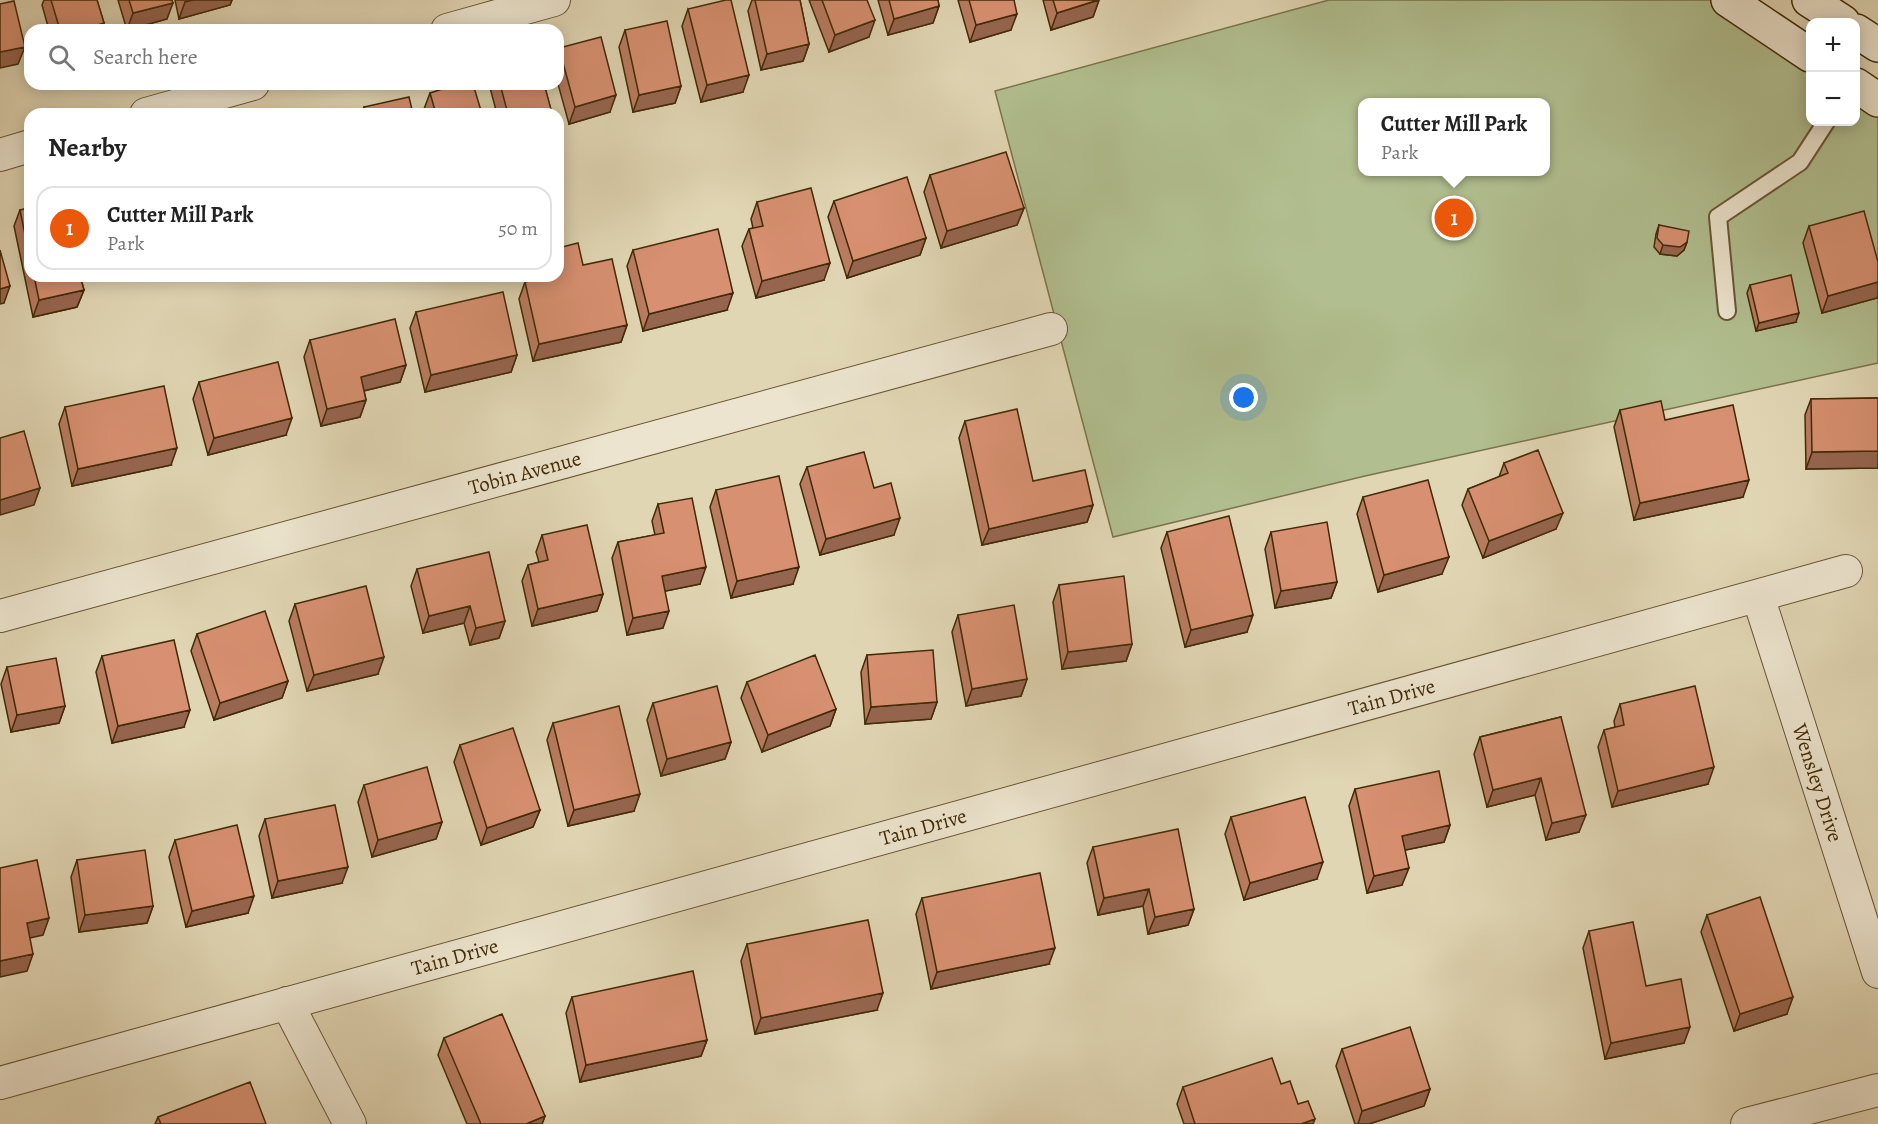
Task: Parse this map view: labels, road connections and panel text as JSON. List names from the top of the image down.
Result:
{
  "streets": {
    "street": ["Tobin Avenue", "Tain Drive", "Wensley Drive"]
  },
  "crossings": [
    ["Tain Drive", "Wensley Drive"]
  ],
  "page": {
    "map_buttons": ["+", "−"],
    "search": "Search here",
    "popup": ["Cutter Mill Park", "Park"],
    "heading": "Nearby",
    "list": [
      {
        "mark": "1",
        "name": "Cutter Mill Park",
        "note": "Park",
        "value": "50 m"
      }
    ],
    "pins": "1"
  }
}
